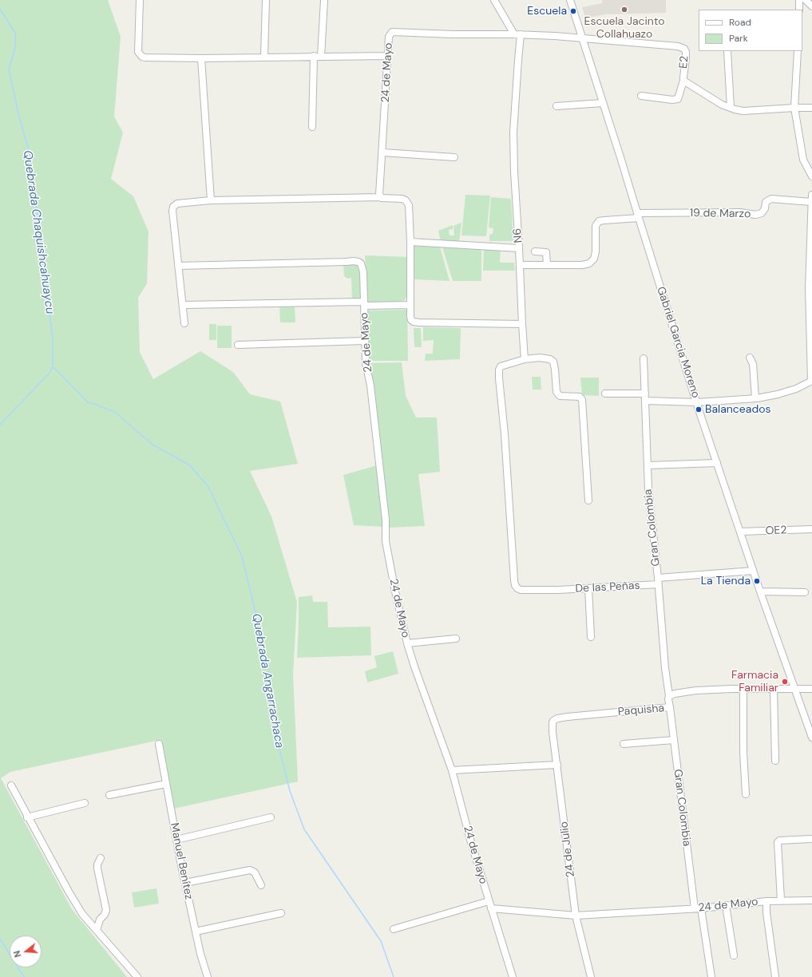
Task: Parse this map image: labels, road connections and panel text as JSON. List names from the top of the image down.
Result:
{
  "streets": {
    "street": [
      "E2",
      "24 de Mayo",
      "19 de Marzo",
      "N6",
      "Gabriel Garcia Moreno",
      "Gran Colombia",
      "OE2",
      "De las Peñas",
      "Paquisha",
      "24 de Julio",
      "Manuel Benítez"
    ]
  },
  "crossings": [
    ["E2", "24 de Mayo"],
    ["E2", "Gabriel Garcia Moreno"],
    ["24 de Mayo", "N6"],
    ["24 de Mayo", "Gabriel Garcia Moreno"],
    ["24 de Mayo", "Gran Colombia"],
    ["24 de Mayo", "24 de Julio"],
    ["19 de Marzo", "N6"],
    ["19 de Marzo", "Gabriel Garcia Moreno"],
    ["N6", "De las Peñas"],
    ["Gabriel Garcia Moreno", "OE2"],
    ["Gabriel Garcia Moreno", "Paquisha"],
    ["Gran Colombia", "De las Peñas"],
    ["Gran Colombia", "Paquisha"],
    ["Paquisha", "24 de Julio"]
  ],
  "water": ["Quebrada Chaquishcahuaycu", "Quebrada Angarrachaca"],
  "places": [
    "Escuela Jacinto Collahuazo",
    "Escuela",
    "Balanceados",
    "La Tienda",
    "Farmacia Familiar"
  ],
  "legend": ["Road", "Park"],
  "north": "left"
}
